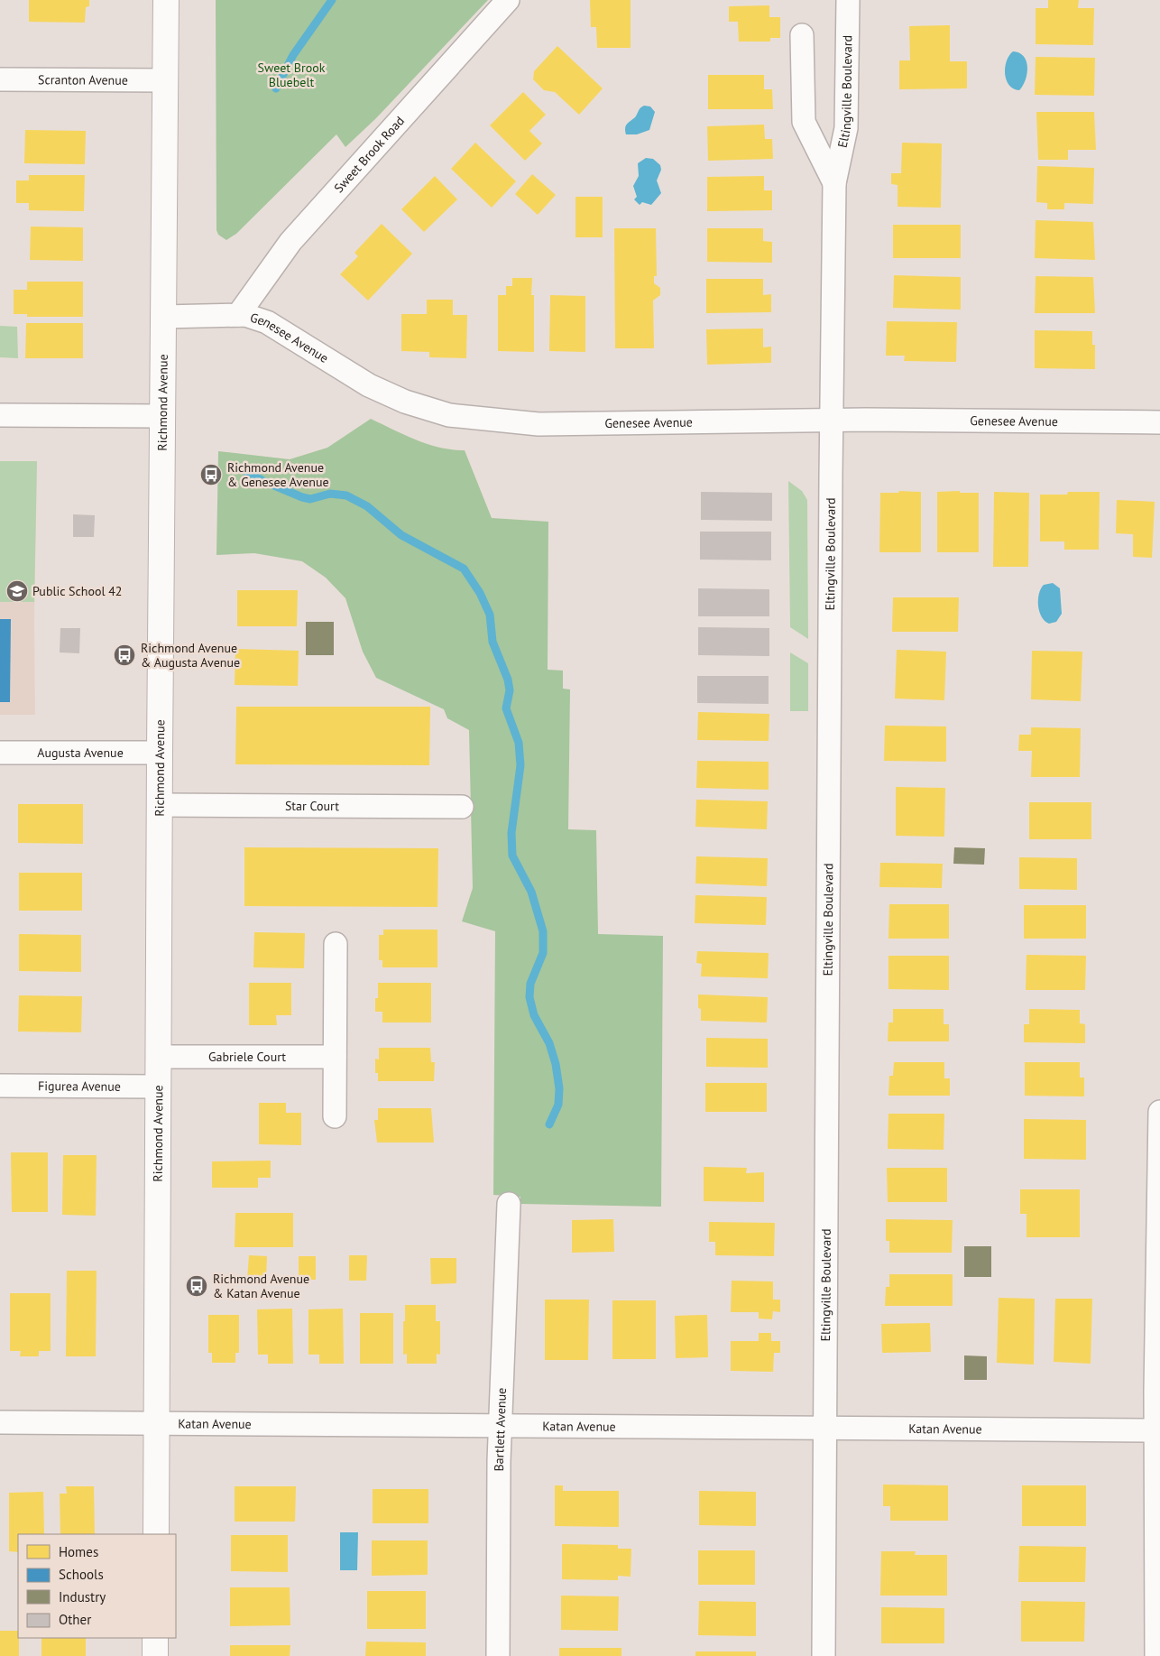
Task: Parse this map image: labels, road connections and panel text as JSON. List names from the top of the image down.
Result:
{
  "streets": {
    "main road": ["Richmond Avenue"],
    "street": [
      "Scranton Avenue",
      "Eltingville Boulevard",
      "Sweet Brook Road",
      "Genesee Avenue",
      "Augusta Avenue",
      "Star Court",
      "Gabriele Court",
      "Figurea Avenue",
      "Katan Avenue",
      "Bartlett Avenue"
    ]
  },
  "crossings": [
    ["Scranton Avenue", "Richmond Avenue"],
    ["Eltingville Boulevard", "Genesee Avenue"],
    ["Eltingville Boulevard", "Katan Avenue"],
    ["Sweet Brook Road", "Genesee Avenue"],
    ["Genesee Avenue", "Richmond Avenue"],
    ["Richmond Avenue", "Augusta Avenue"],
    ["Richmond Avenue", "Star Court"],
    ["Richmond Avenue", "Gabriele Court"],
    ["Richmond Avenue", "Figurea Avenue"],
    ["Richmond Avenue", "Katan Avenue"],
    ["Katan Avenue", "Bartlett Avenue"]
  ],
  "parks": ["Sweet Brook Bluebelt"],
  "places": {
    "bus stop": ["Richmond Avenue & Genesee Avenue", "Richmond Avenue & Augusta Avenue", "Richmond Avenue & Katan Avenue"],
    "school or university": ["Public School 42"]
  },
  "legend": [
    "Homes",
    "Schools",
    "Industry",
    "Other"
  ]
}
